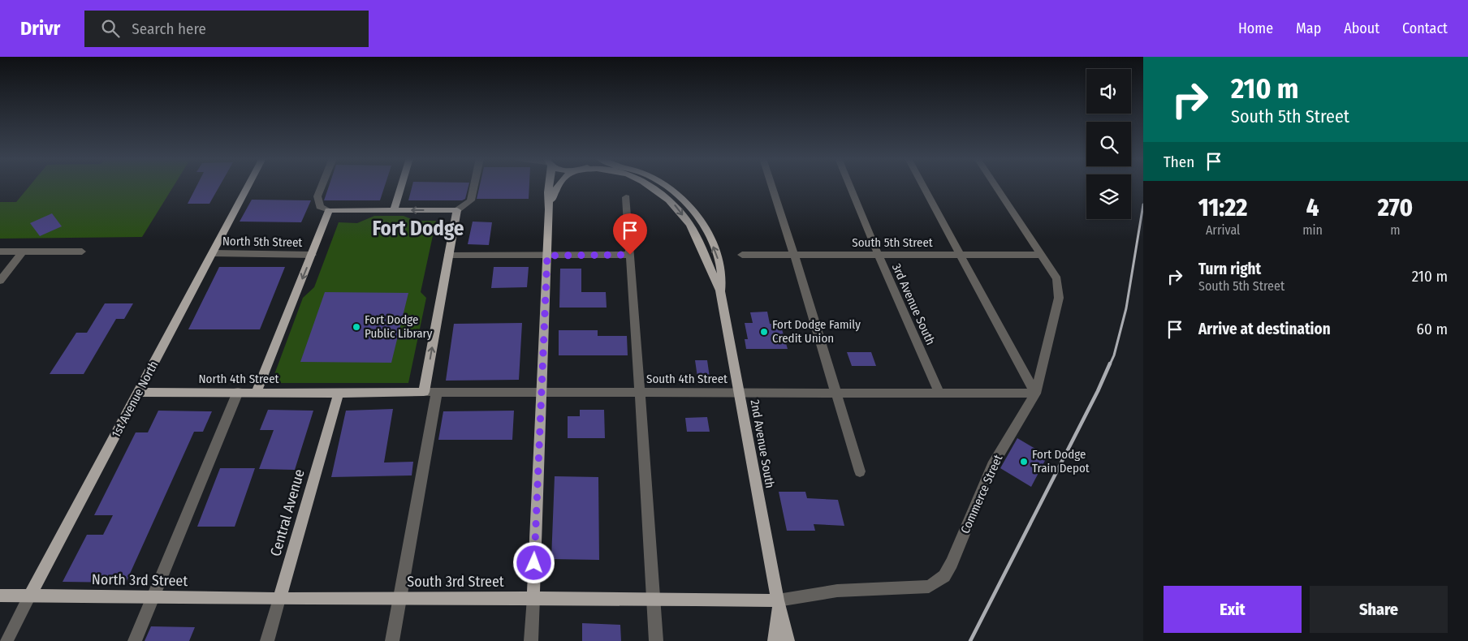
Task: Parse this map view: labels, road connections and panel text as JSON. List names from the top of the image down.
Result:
{
  "streets": {
    "main road": [
      "North 4th Street",
      "South 4th Street",
      "1st Avenue North",
      "2nd Avenue South",
      "Central Avenue",
      "North 3rd Street",
      "South 3rd Street"
    ],
    "street": [
      "North 5th Street",
      "South 5th Street",
      "3rd Avenue South",
      "Commerce Street"
    ]
  },
  "crossings": [
    ["North 5th Street", "1st Avenue North"],
    ["South 5th Street", "3rd Avenue South"],
    ["South 5th Street", "Commerce Street"],
    ["3rd Avenue South", "South 4th Street"],
    ["North 4th Street", "South 4th Street"],
    ["North 4th Street", "1st Avenue North"],
    ["North 4th Street", "Central Avenue"],
    ["South 4th Street", "2nd Avenue South"],
    ["South 4th Street", "Commerce Street"],
    ["South 4th Street", "Central Avenue"],
    ["1st Avenue North", "North 3rd Street"],
    ["2nd Avenue South", "Commerce Street"],
    ["2nd Avenue South", "South 3rd Street"],
    ["Commerce Street", "South 3rd Street"],
    ["Central Avenue", "North 3rd Street"],
    ["Central Avenue", "South 3rd Street"],
    ["North 3rd Street", "South 3rd Street"]
  ],
  "districts": ["Fort Dodge"],
  "places": ["Fort Dodge Public Library", "Fort Dodge Family Credit Union", "Fort Dodge Train Depot"],
  "page": {
    "header": "Drivr",
    "search": "Search here",
    "nav": [
      "Home",
      "Map",
      "About",
      "Contact"
    ],
    "turn": ["210 m", "South 5th Street"],
    "then": "Then",
    "eta": [
      "11:22",
      "Arrival",
      "4",
      "min",
      "270",
      "m"
    ],
    "list": [
      {
        "name": "Turn right",
        "note": "South 5th Street",
        "value": "210 m"
      },
      {
        "name": "Arrive at destination",
        "value": "60 m"
      }
    ],
    "buttons": ["Exit", "Share"]
  }
}
